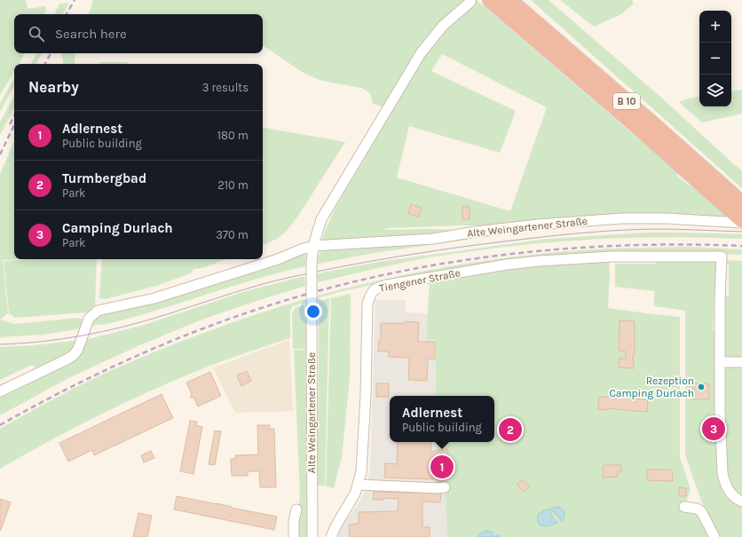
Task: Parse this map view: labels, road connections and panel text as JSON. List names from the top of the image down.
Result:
{
  "streets": {
    "highway": ["B 10"],
    "street": ["Alte Weingartener Straße", "Tiengener Straße"]
  },
  "crossings": [
    ["B 10", "Alte Weingartener Straße"]
  ],
  "places": ["Rezeption Camping Durlach"],
  "page": {
    "map_buttons": ["+", "−"],
    "search": "Search here",
    "heading": ["Nearby", "3 results"],
    "list": [
      {
        "mark": "1",
        "name": "Adlernest",
        "note": "Public building",
        "value": "180 m"
      },
      {
        "mark": "2",
        "name": "Turmbergbad",
        "note": "Park",
        "value": "210 m"
      },
      {
        "mark": "3",
        "name": "Camping Durlach",
        "note": "Park",
        "value": "370 m"
      }
    ],
    "popup": ["Adlernest", "Public building"],
    "pins": ["3", "2", "1"]
  }
}
